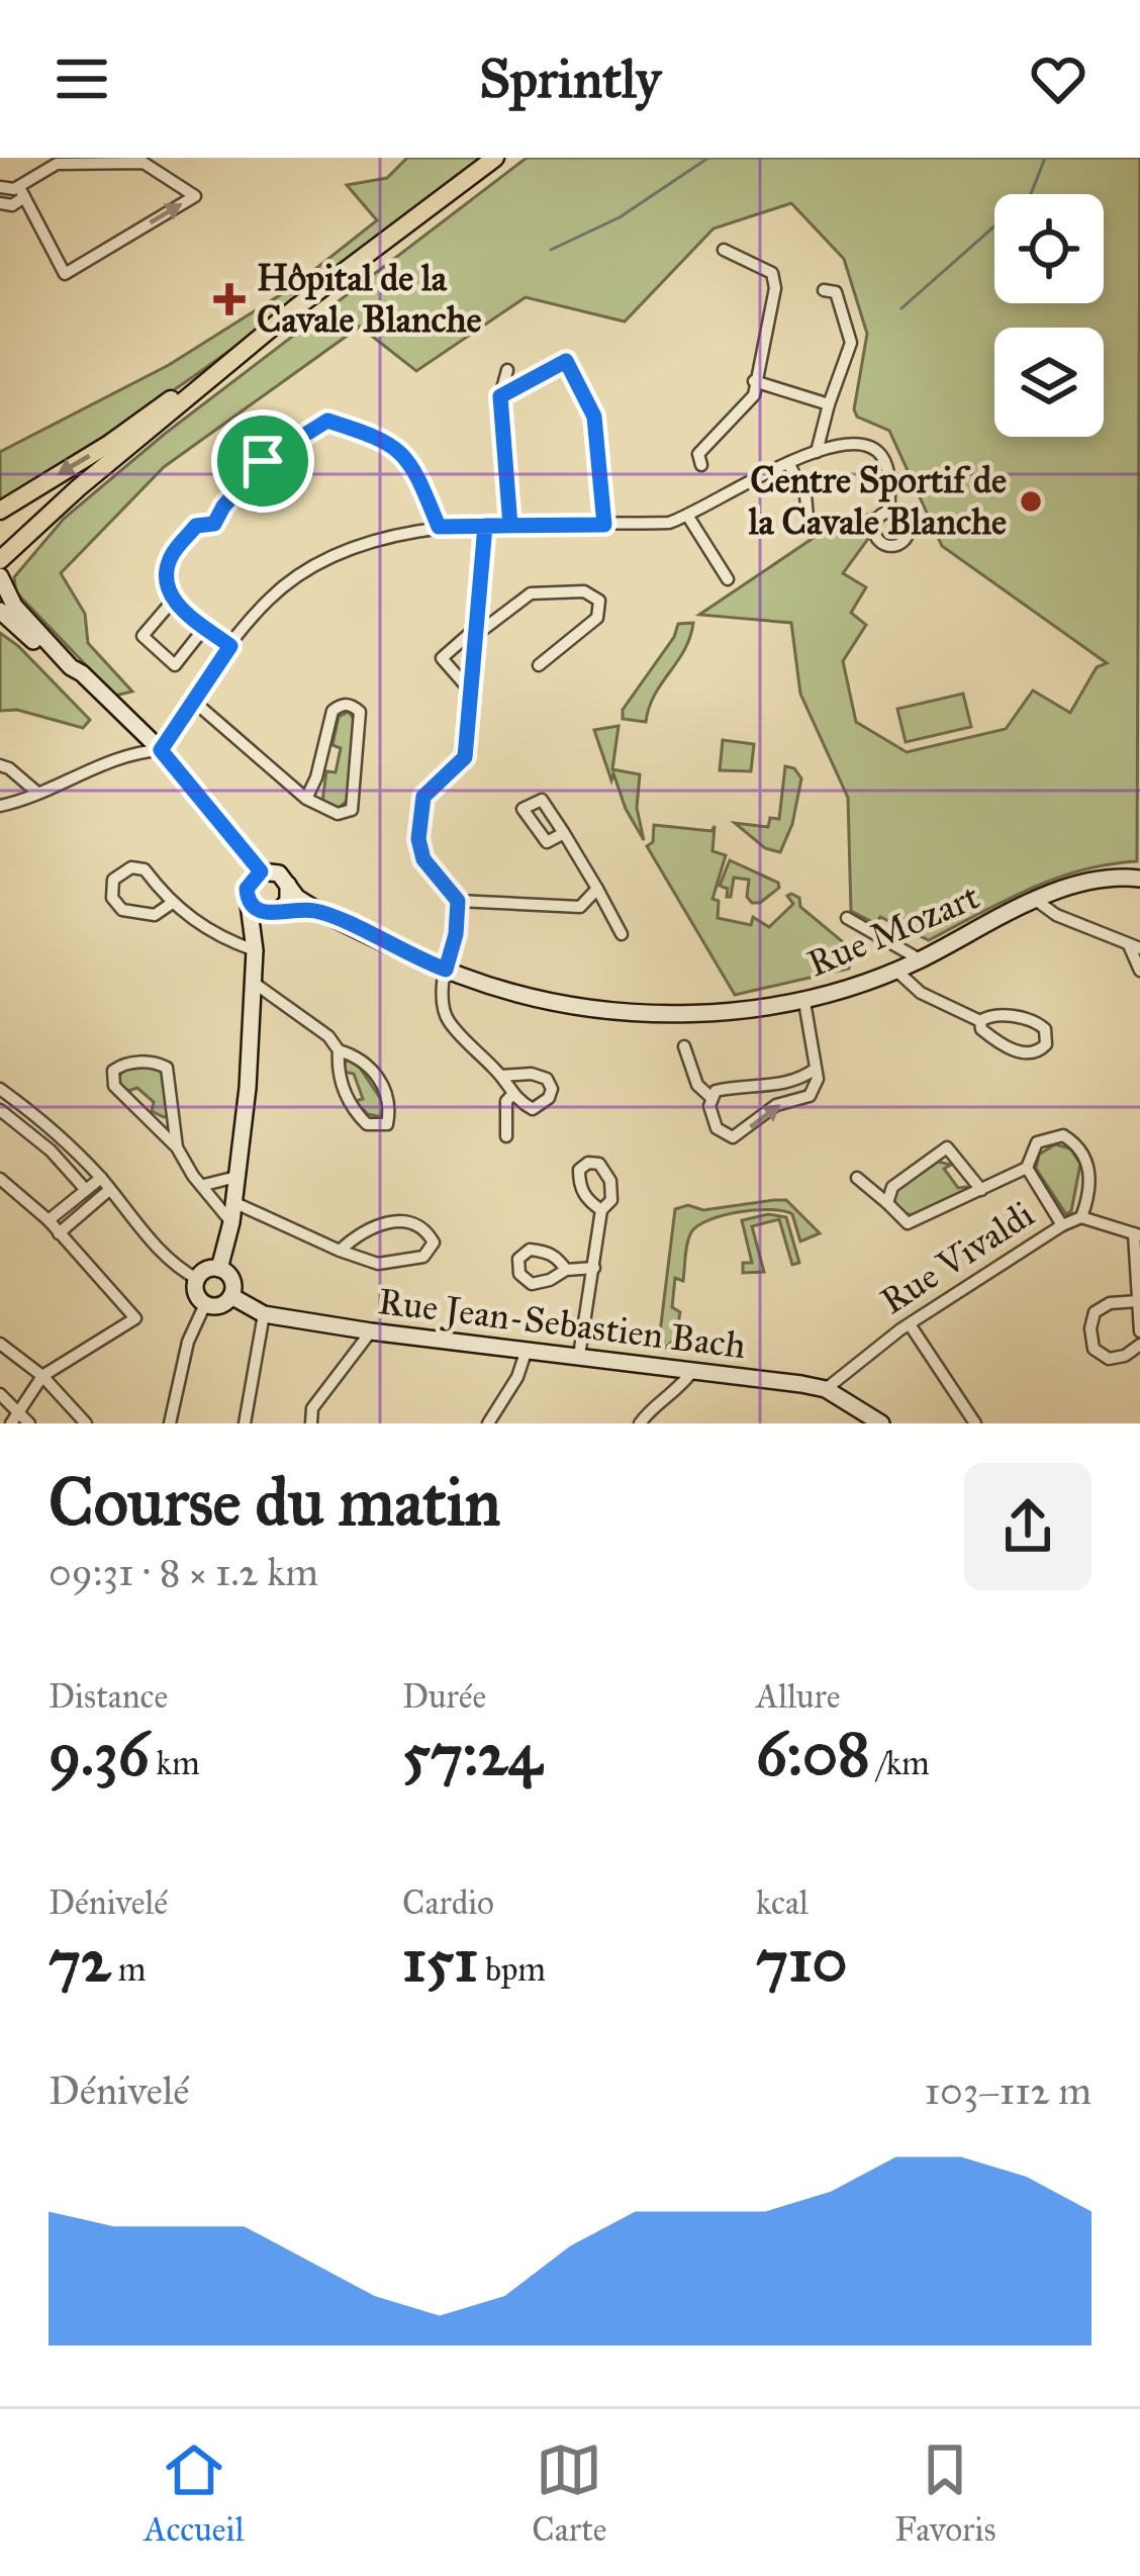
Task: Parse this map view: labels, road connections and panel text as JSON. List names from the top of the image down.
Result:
{
  "streets": {
    "street": ["Rue Mozart", "Rue Vivaldi", "Rue Jean-Sebastien Bach"]
  },
  "crossings": [
    ["Rue Vivaldi", "Rue Jean-Sebastien Bach"]
  ],
  "places": {
    "health": ["Hôpital de la Cavale Blanche"],
    "other": ["Centre Sportif de la Cavale Blanche"]
  },
  "page": {
    "header": "Sprintly",
    "heading": ["Course du matin", "09:31 · 8 × 1.2 km"],
    "stats": [
      ["Distance", "9.36 km"],
      ["Durée", "57:24"],
      ["Allure", "6:08 /km"],
      ["Dénivelé", "72 m"],
      ["Cardio", "151 bpm"],
      ["kcal", "710"]
    ],
    "chart": ["Dénivelé", "103–112 m"],
    "tabs": ["Accueil", "Carte", "Favoris"]
  }
}
